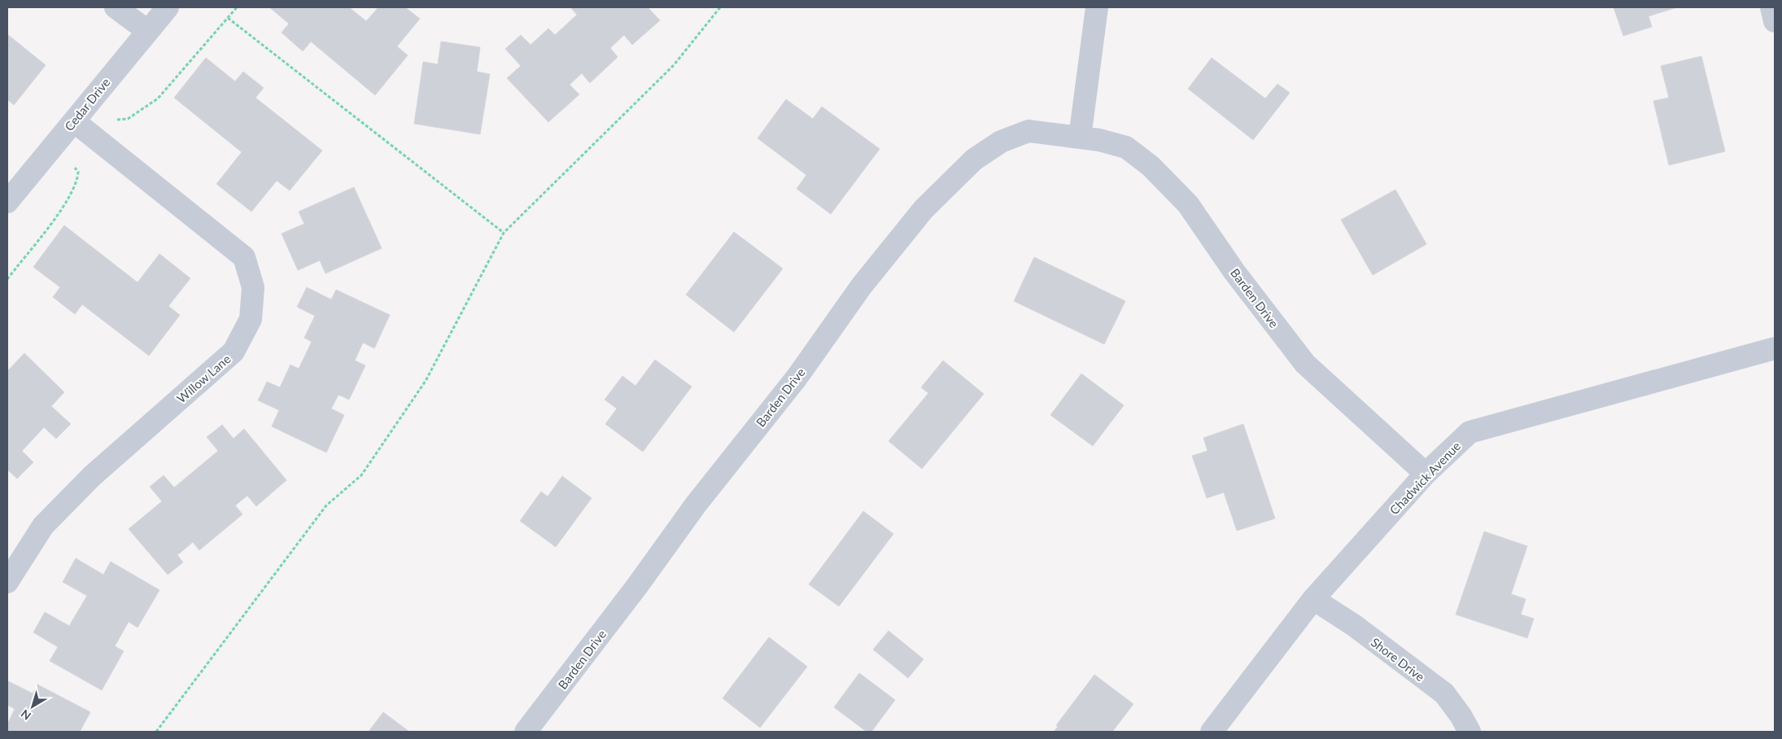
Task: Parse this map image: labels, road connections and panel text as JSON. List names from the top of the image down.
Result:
{
  "streets": {
    "street": [
      "Cedar Drive",
      "Barden Drive",
      "Willow Lane",
      "Chadwick Avenue",
      "Shore Drive"
    ]
  },
  "crossings": [
    ["Cedar Drive", "Willow Lane"],
    ["Barden Drive", "Chadwick Avenue"],
    ["Chadwick Avenue", "Shore Drive"]
  ],
  "north": "bottom left"
}
